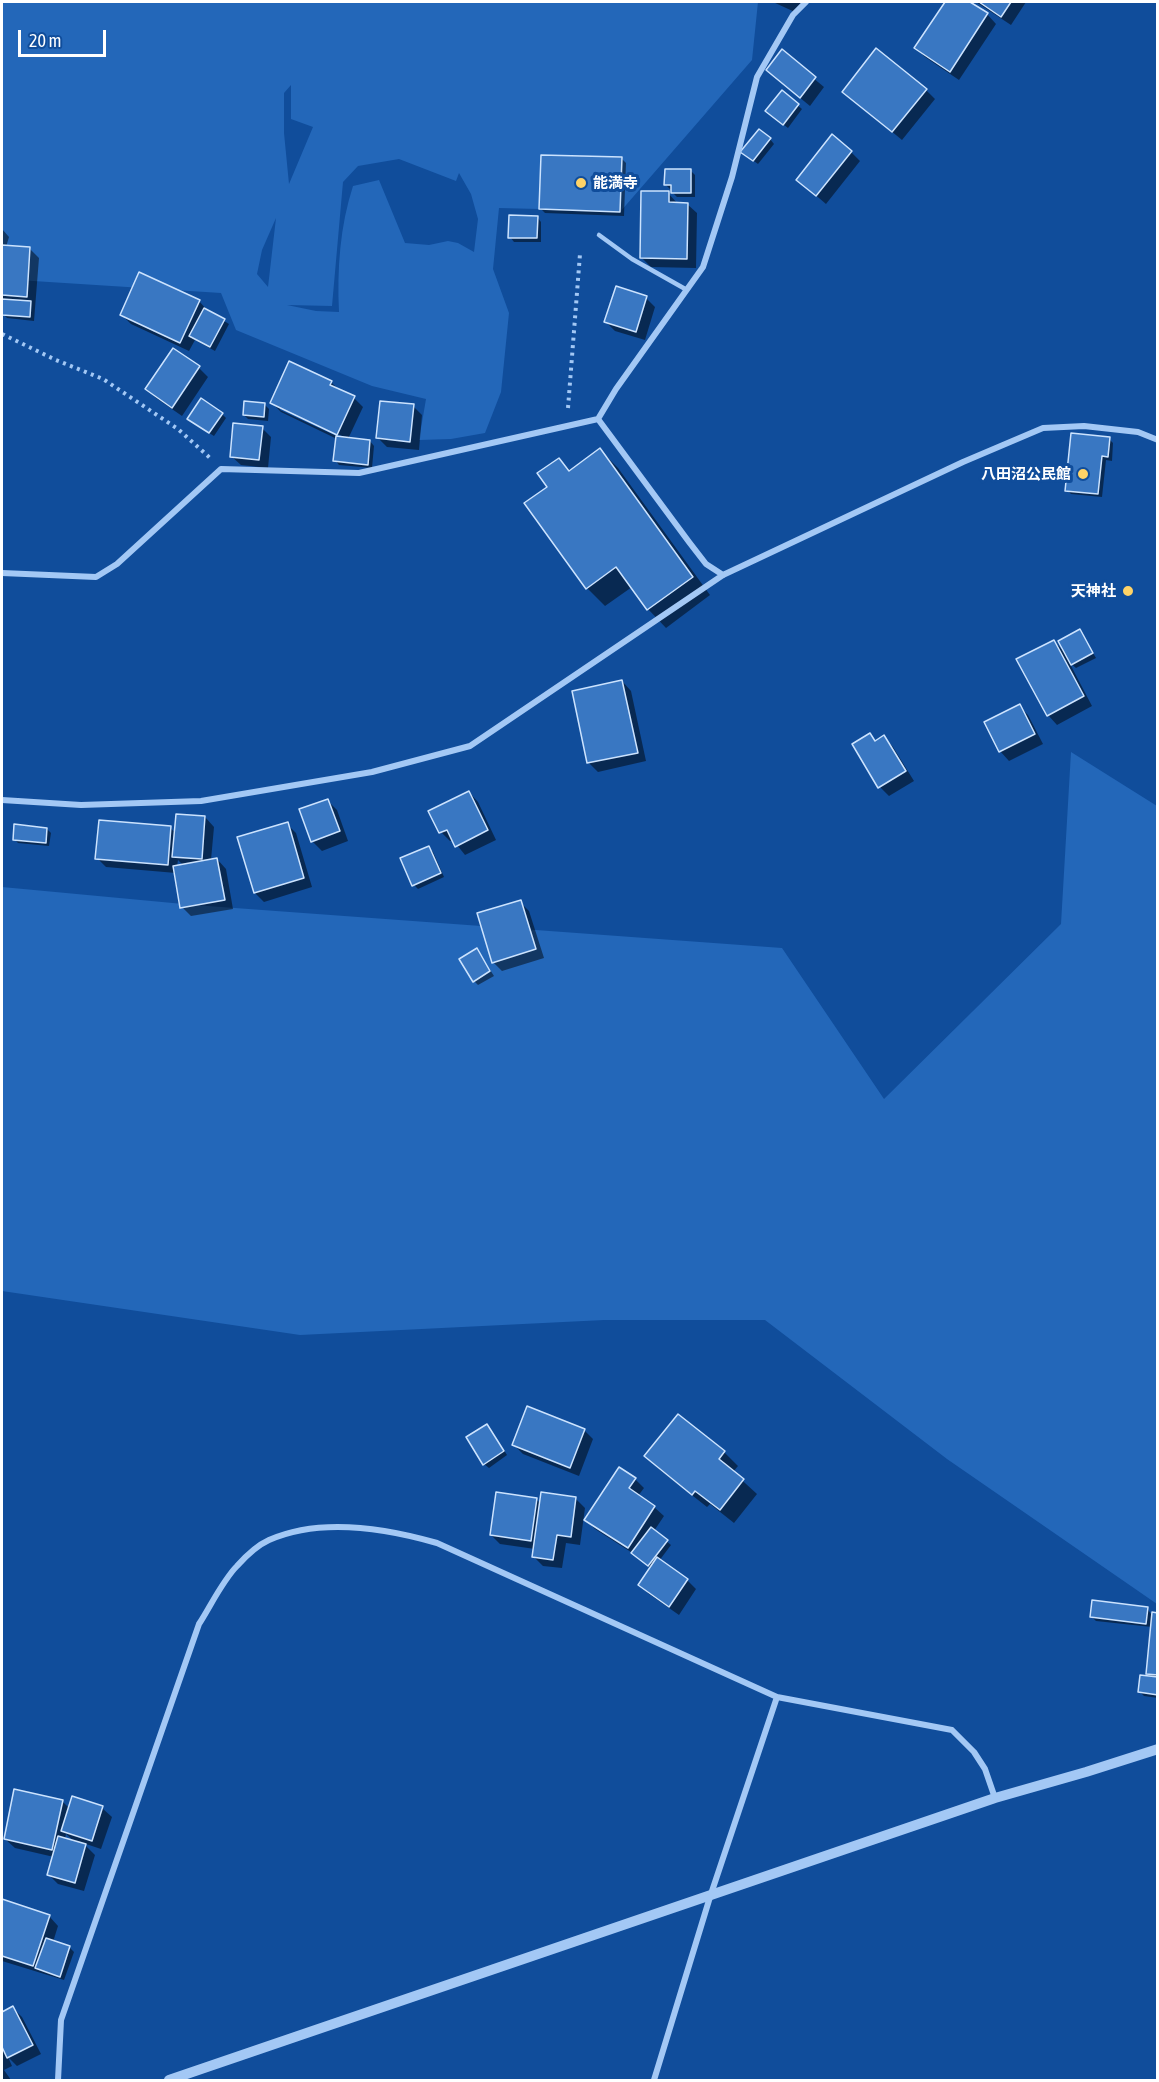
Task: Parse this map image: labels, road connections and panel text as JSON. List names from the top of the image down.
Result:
{
  "places": ["能満寺", "八田沼公民館", "天神社"],
  "scale_bar": "20 m"
}
